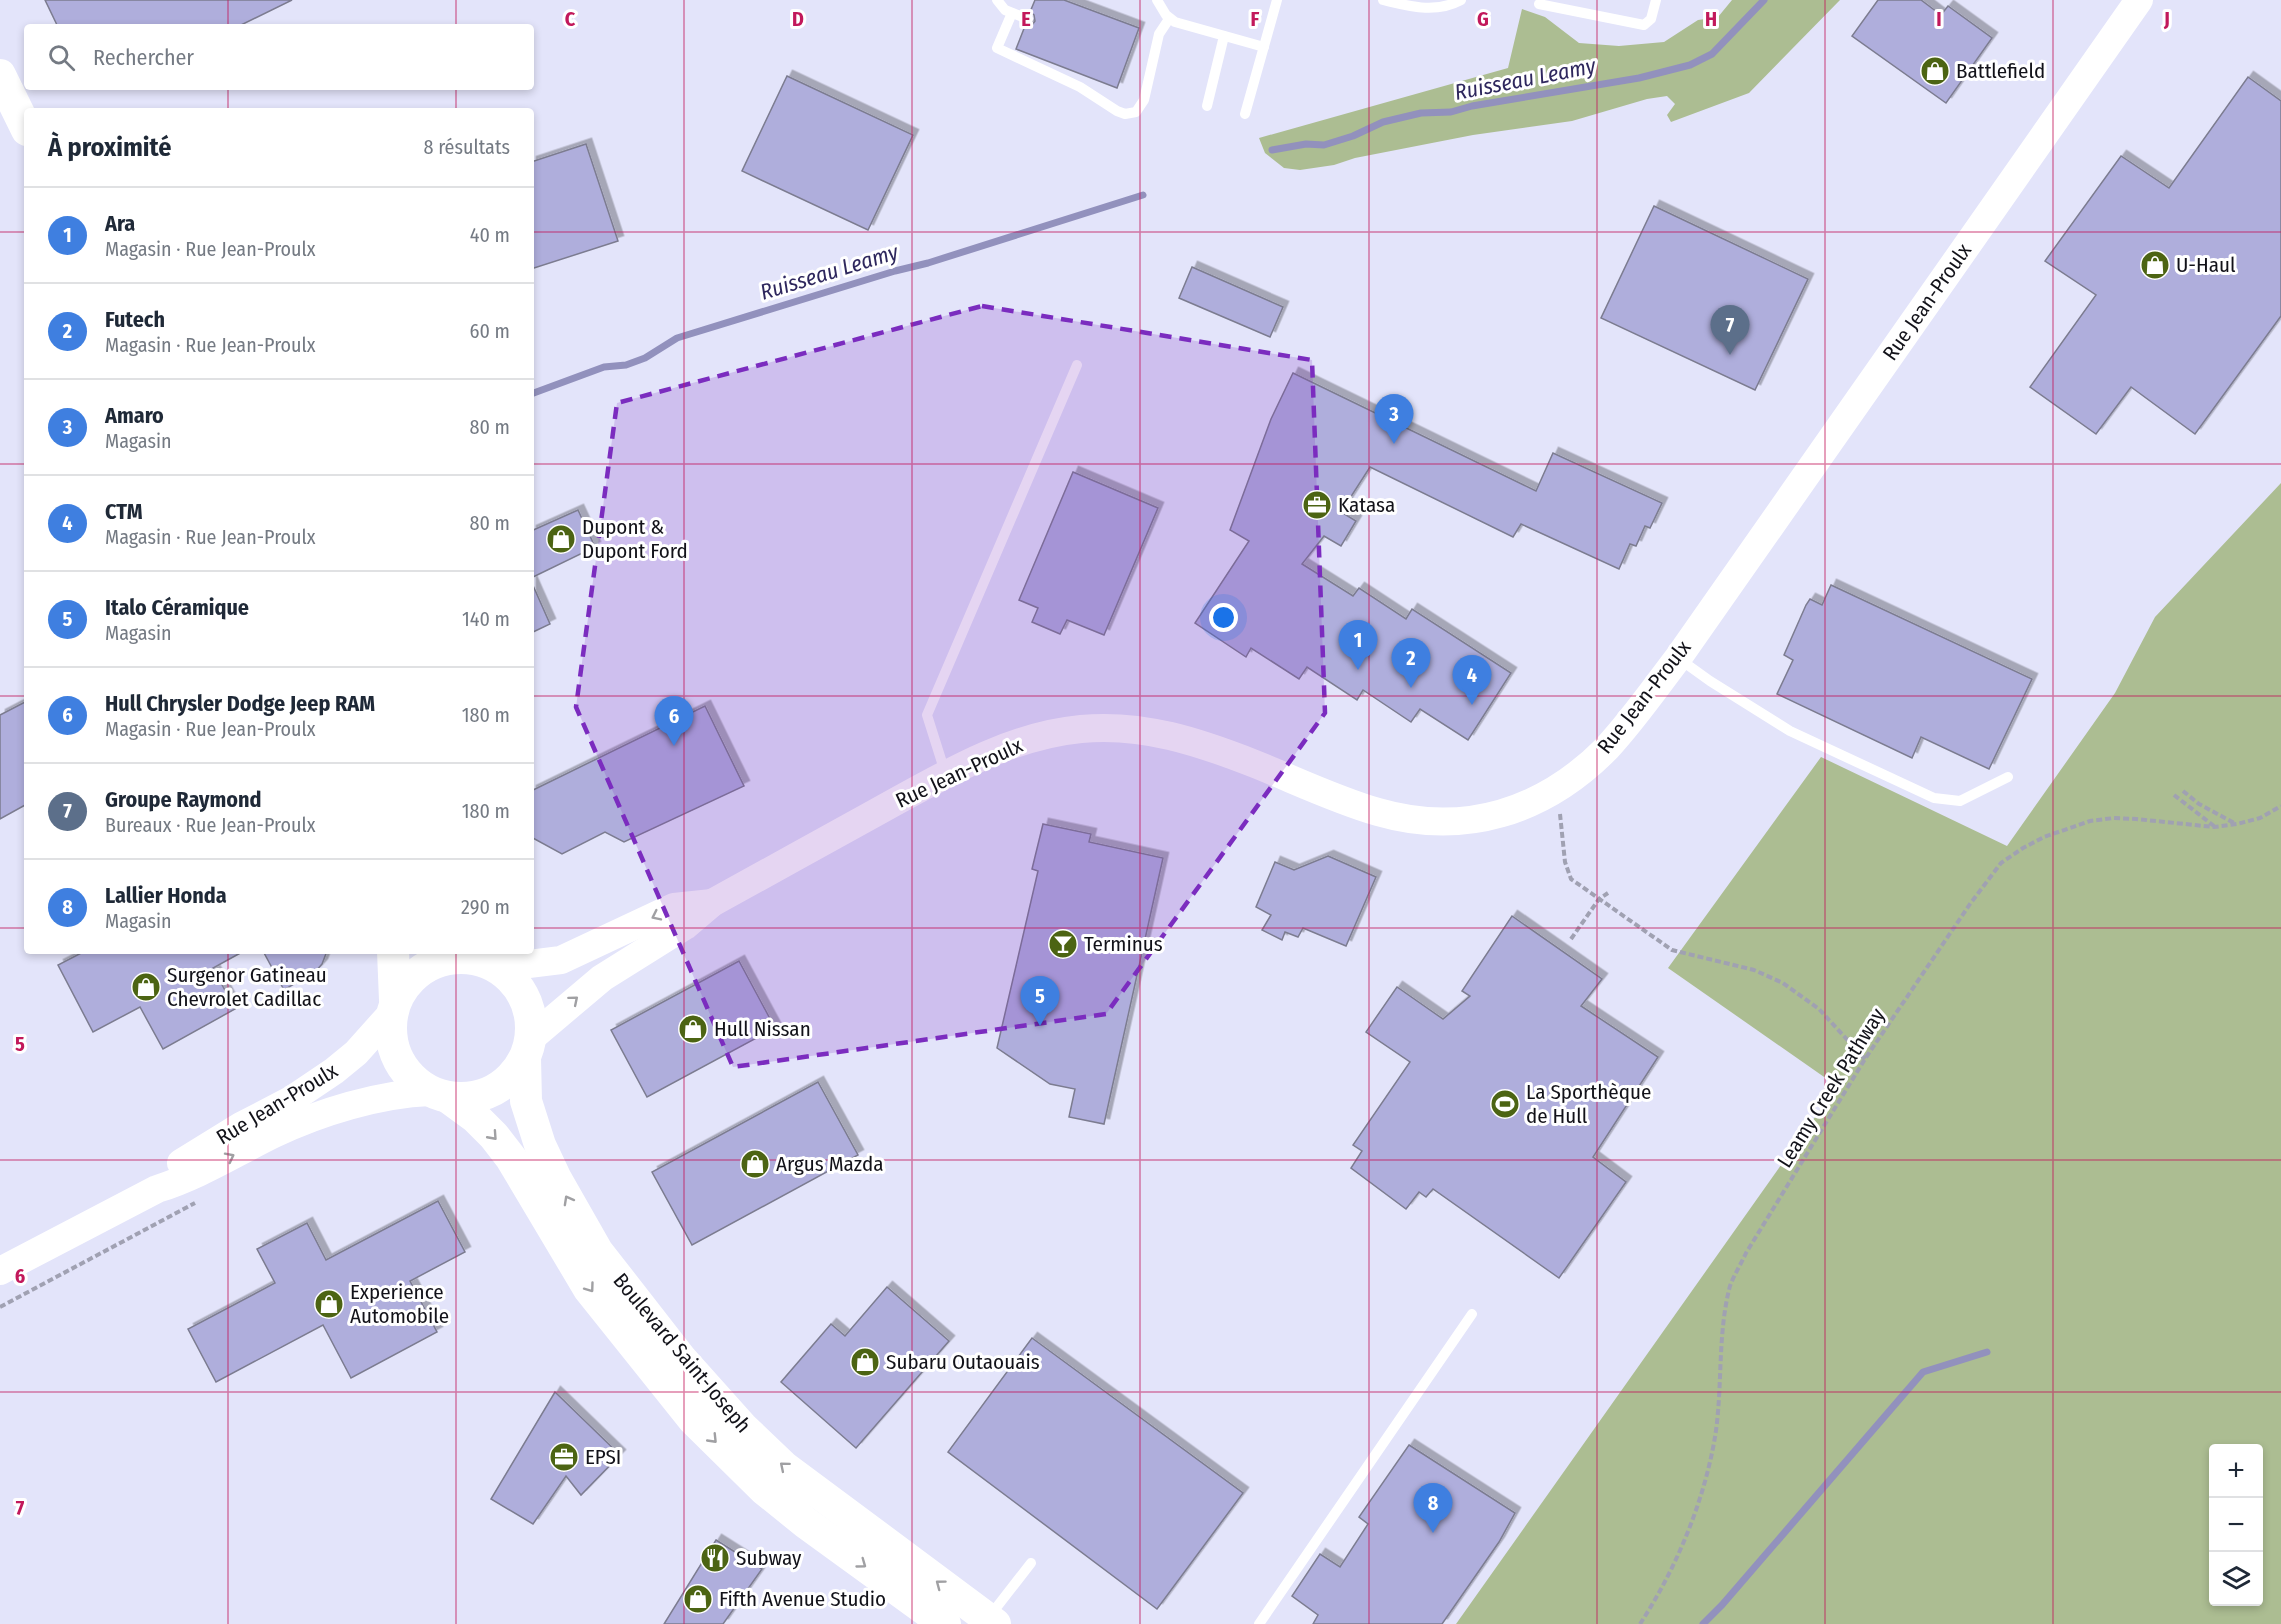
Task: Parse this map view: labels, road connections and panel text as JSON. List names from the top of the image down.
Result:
{
  "streets": {
    "main road": ["Boulevard Saint-Joseph"],
    "street": ["Rue Jean-Proulx"],
    "path": ["Leamy Creek Pathway"]
  },
  "crossings": [
    ["Rue Jean-Proulx", "Boulevard Saint-Joseph"]
  ],
  "water": ["Ruisseau Leamy"],
  "places": {
    "shop": [
      "Battlefield",
      "U-Haul",
      "Dupont & Dupont Ford",
      "Surgenor Gatineau Chevrolet Cadillac",
      "Hull Nissan",
      "Argus Mazda",
      "Experience Automobile",
      "Subaru Outaouais",
      "Fifth Avenue Studio"
    ],
    "office": ["Katasa", "EPSI"],
    "bar": ["Terminus"],
    "sports": ["La Sporthèque de Hull"],
    "restaurant": ["Subway"]
  },
  "page": {
    "search": "Rechercher",
    "heading": ["À proximité", "8 résultats"],
    "list": [
      {
        "mark": "1",
        "name": "Ara",
        "note": "Magasin · Rue Jean-Proulx",
        "value": "40 m"
      },
      {
        "mark": "2",
        "name": "Futech",
        "note": "Magasin · Rue Jean-Proulx",
        "value": "60 m"
      },
      {
        "mark": "3",
        "name": "Amaro",
        "note": "Magasin",
        "value": "80 m"
      },
      {
        "mark": "4",
        "name": "CTM",
        "note": "Magasin · Rue Jean-Proulx",
        "value": "80 m"
      },
      {
        "mark": "5",
        "name": "Italo Céramique",
        "note": "Magasin",
        "value": "140 m"
      },
      {
        "mark": "6",
        "name": "Hull Chrysler Dodge Jeep RAM",
        "note": "Magasin · Rue Jean-Proulx",
        "value": "180 m"
      },
      {
        "mark": "7",
        "name": "Groupe Raymond",
        "note": "Bureaux · Rue Jean-Proulx",
        "value": "180 m"
      },
      {
        "mark": "8",
        "name": "Lallier Honda",
        "note": "Magasin",
        "value": "290 m"
      }
    ],
    "pins": [
      "7",
      "3",
      "1",
      "2",
      "4",
      "6",
      "5",
      "8"
    ],
    "map_buttons": ["+", "−"]
  },
  "grid": {
    "columns": [
      "C",
      "D",
      "E",
      "F",
      "G",
      "H",
      "I",
      "J"
    ],
    "rows": ["5", "6", "7"]
  }
}
